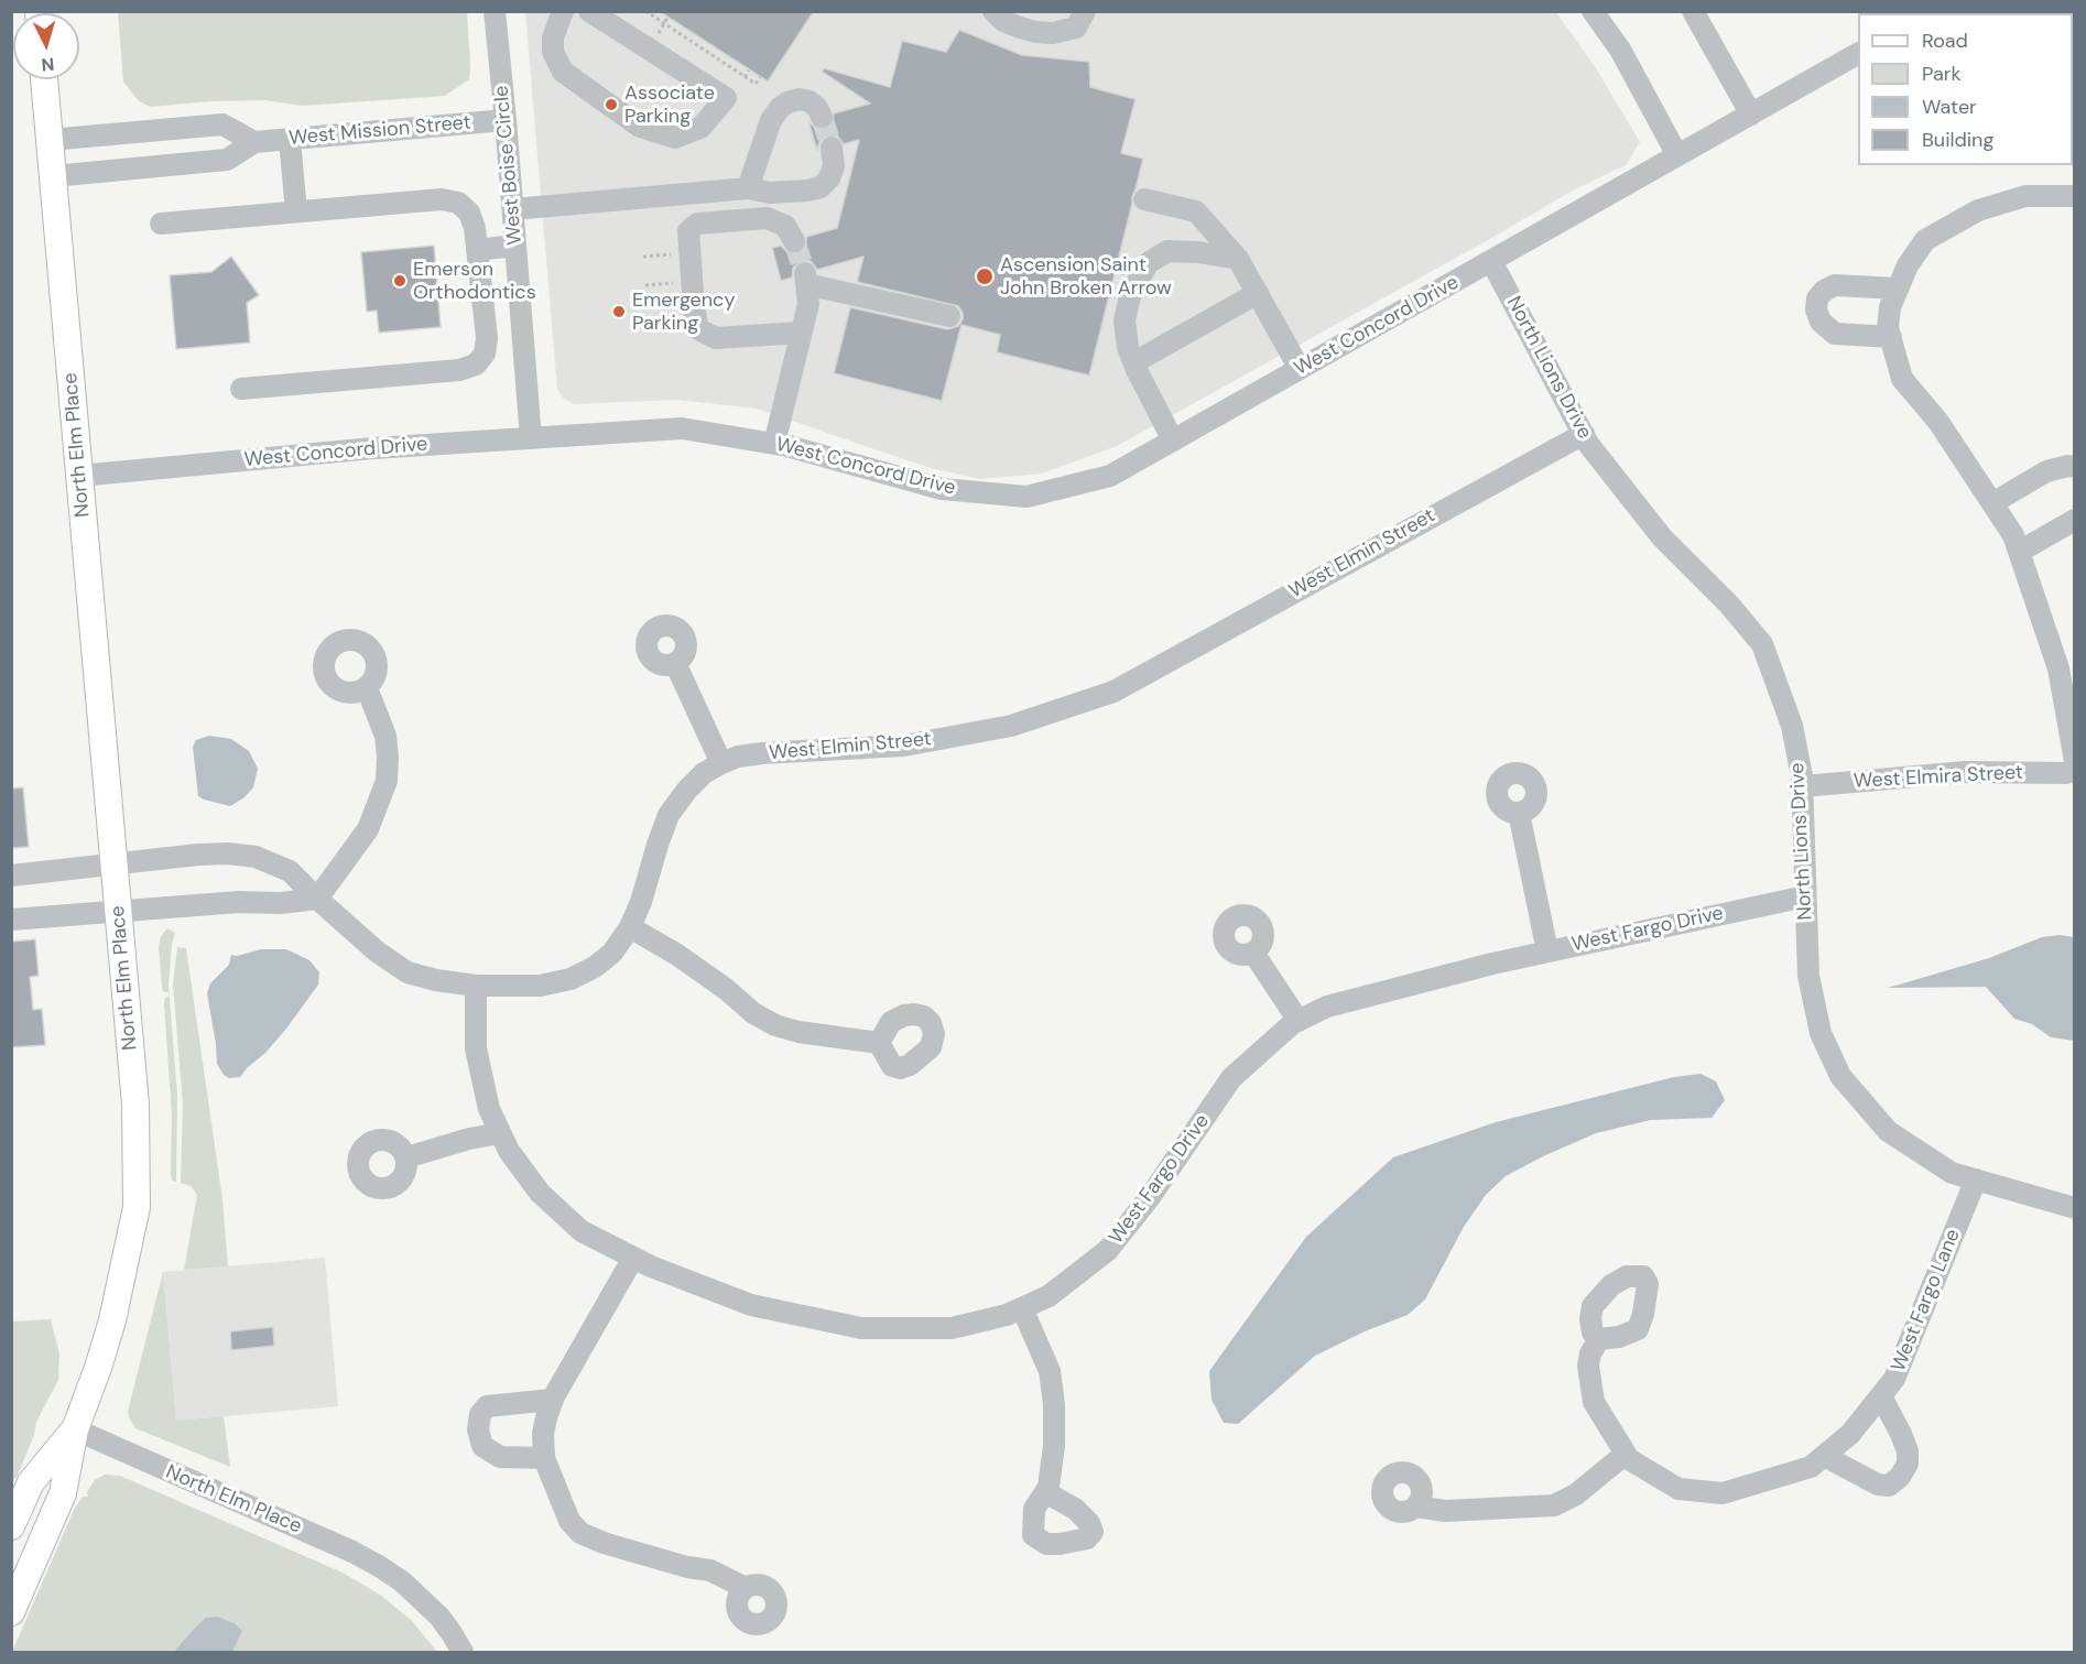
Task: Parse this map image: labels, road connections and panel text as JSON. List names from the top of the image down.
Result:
{
  "streets": {
    "main road": ["North Elm Place"],
    "street": [
      "West Mission Street",
      "West Boise Circle",
      "West Concord Drive",
      "North Lions Drive",
      "West Elmin Street",
      "West Elmira Street",
      "West Fargo Drive",
      "West Fargo Lane"
    ]
  },
  "crossings": [
    ["West Mission Street", "West Boise Circle"],
    ["West Boise Circle", "West Concord Drive"],
    ["West Concord Drive", "North Lions Drive"],
    ["West Concord Drive", "North Elm Place"],
    ["North Lions Drive", "West Elmin Street"],
    ["North Lions Drive", "West Elmira Street"],
    ["North Lions Drive", "West Fargo Drive"],
    ["North Lions Drive", "West Fargo Lane"],
    ["West Elmin Street", "West Fargo Drive"]
  ],
  "places": [
    "Associate Parking",
    "Ascension Saint John Broken Arrow",
    "Emerson Orthodontics",
    "Emergency Parking"
  ],
  "legend": [
    "Road",
    "Park",
    "Water",
    "Building"
  ],
  "north": "bottom"
}
